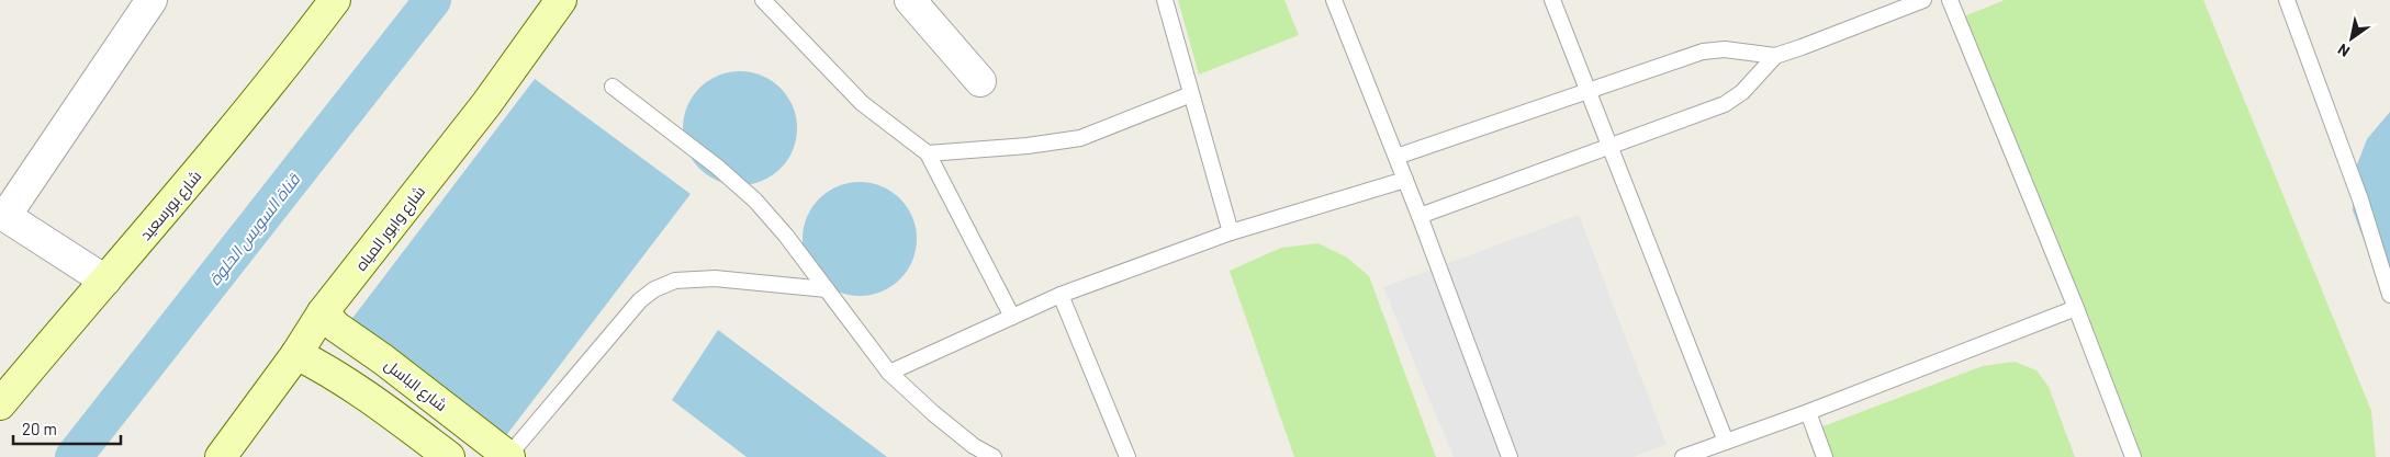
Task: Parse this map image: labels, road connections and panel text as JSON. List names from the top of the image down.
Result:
{
  "streets": {
    "main road": ["شارع بورسعيد", "شارع وابور المياه", "شارع الباسل"]
  },
  "crossings": [
    ["شارع وابور المياه", "شارع الباسل"]
  ],
  "water": ["قناة السويس الحلوة"],
  "scale_bar": "20 m",
  "north": "bottom left"
}
